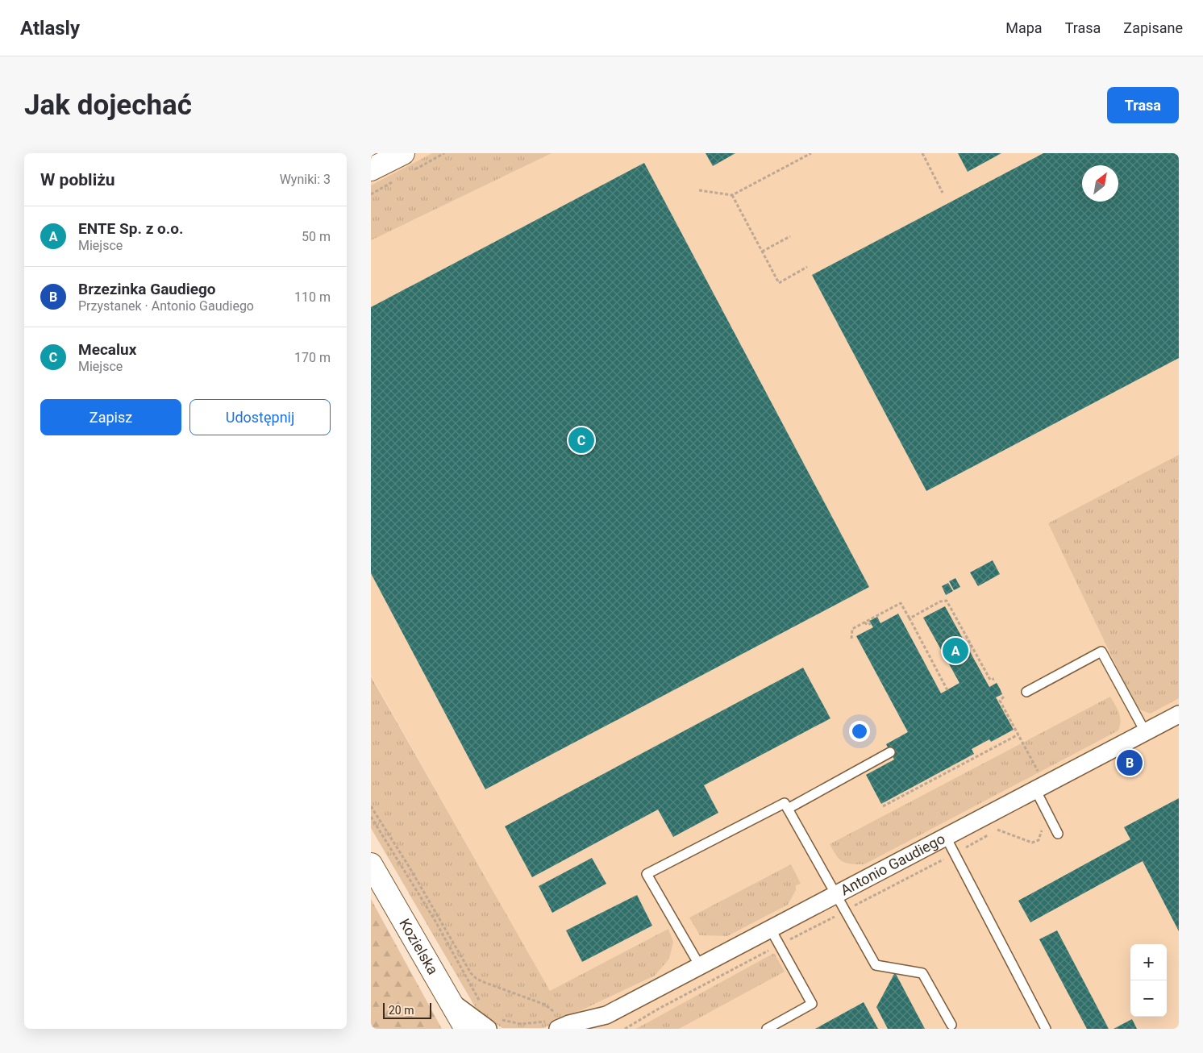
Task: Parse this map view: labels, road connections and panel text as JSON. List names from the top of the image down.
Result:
{
  "streets": {
    "street": ["Antonio Gaudiego", "Kozielska"]
  },
  "scale_bar": "20 m",
  "north": "top right",
  "page": {
    "header": "Atlasly",
    "nav": ["Mapa", "Trasa", "Zapisane"],
    "buttons": [
      "Trasa",
      ["Zapisz", "Udostępnij"]
    ],
    "title": "Jak dojechać",
    "heading": ["W pobliżu", "Wyniki: 3"],
    "list": [
      {
        "mark": "A",
        "name": "ENTE Sp. z o.o.",
        "note": "Miejsce",
        "value": "50 m"
      },
      {
        "mark": "B",
        "name": "Brzezinka Gaudiego",
        "note": "Przystanek · Antonio Gaudiego",
        "value": "110 m"
      },
      {
        "mark": "C",
        "name": "Mecalux",
        "note": "Miejsce",
        "value": "170 m"
      }
    ],
    "pins": ["C", "A", "B"],
    "map_buttons": ["+", "−"],
    "scale": "20 m"
  }
}
